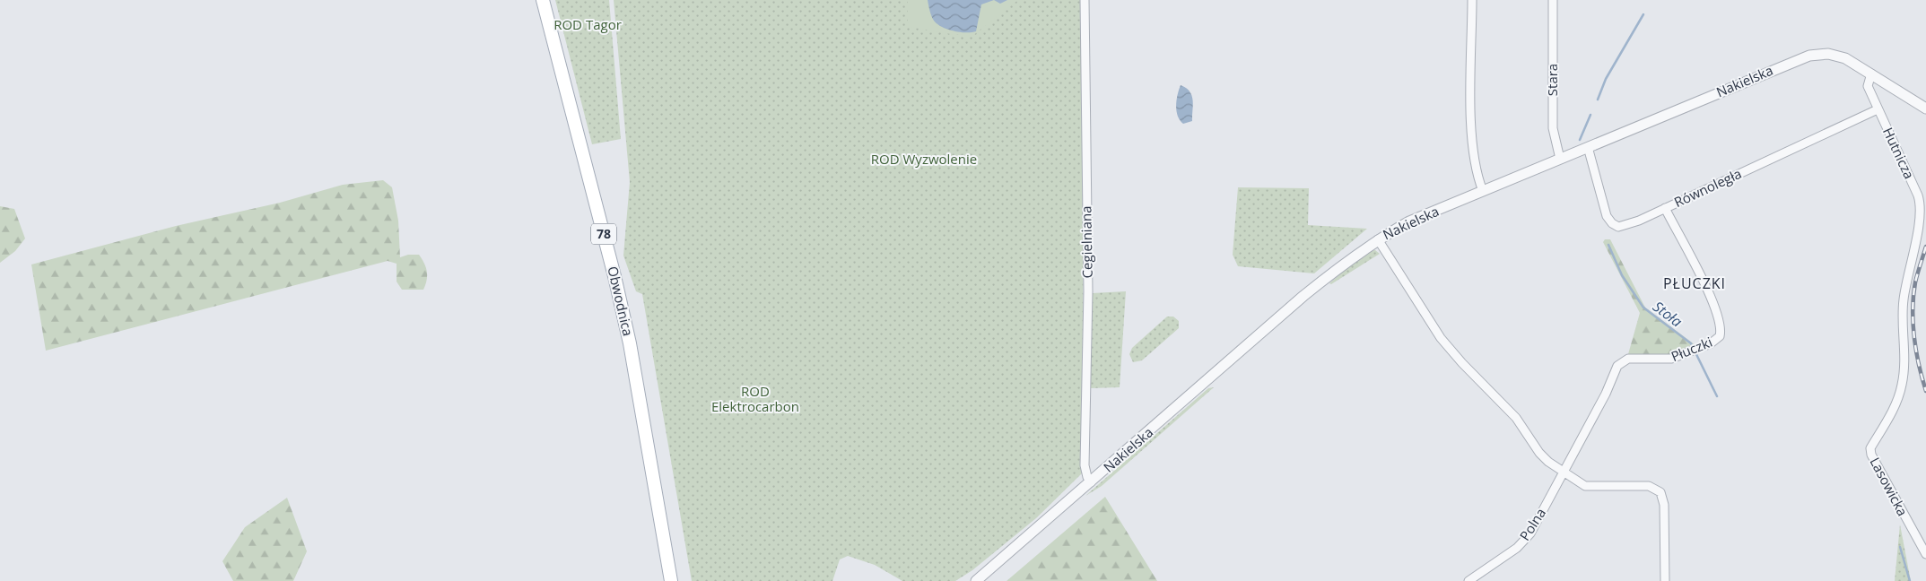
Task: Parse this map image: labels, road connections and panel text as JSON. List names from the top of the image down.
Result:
{
  "streets": {
    "main road": ["78", "Obwodnica"],
    "street": [
      "Stara",
      "Nakielska",
      "Hutnicza",
      "Równoległa",
      "Cegielniana",
      "Płuczki",
      "Lasowicka",
      "Polna"
    ]
  },
  "crossings": [
    ["Stara", "Nakielska"],
    ["Nakielska", "Hutnicza"],
    ["Nakielska", "Równoległa"],
    ["Nakielska", "Cegielniana"],
    ["Hutnicza", "Równoległa"],
    ["Hutnicza", "Lasowicka"],
    ["Równoległa", "Płuczki"],
    ["Płuczki", "Polna"]
  ],
  "districts": ["PŁUCZKI"],
  "water": ["Stoła"],
  "parks": ["ROD Tagor", "ROD Wyzwolenie", "ROD Elektrocarbon"]
}
